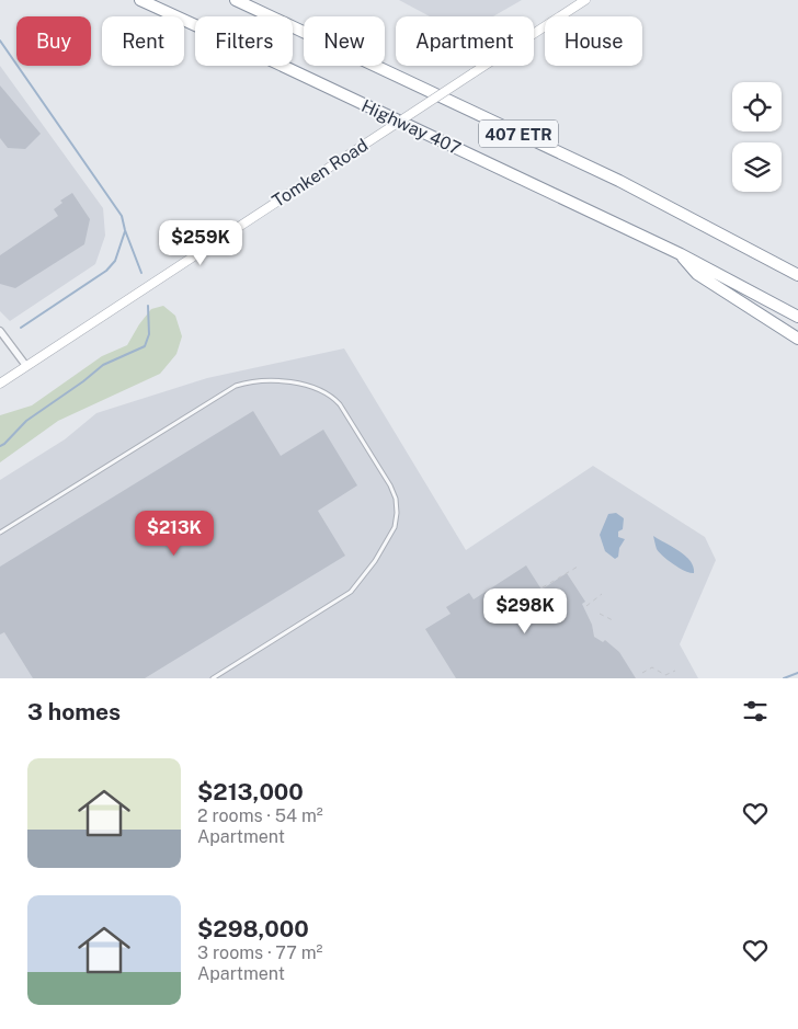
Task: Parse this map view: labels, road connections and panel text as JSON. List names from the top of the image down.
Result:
{
  "streets": {
    "highway": ["Highway 407", "407 ETR"],
    "main road": ["Tomken Road"]
  },
  "page": {
    "chip": [
      "Buy",
      "Rent",
      "Filters",
      "New",
      "Apartment",
      "House"
    ],
    "price": ["$259K", "$213K", "$298K"],
    "heading": "3 homes",
    "list": [
      {
        "name": "$213,000",
        "note": "2 rooms · 54 m² · Apartment"
      },
      {
        "name": "$298,000",
        "note": "3 rooms · 77 m² · Apartment"
      }
    ]
  }
}
